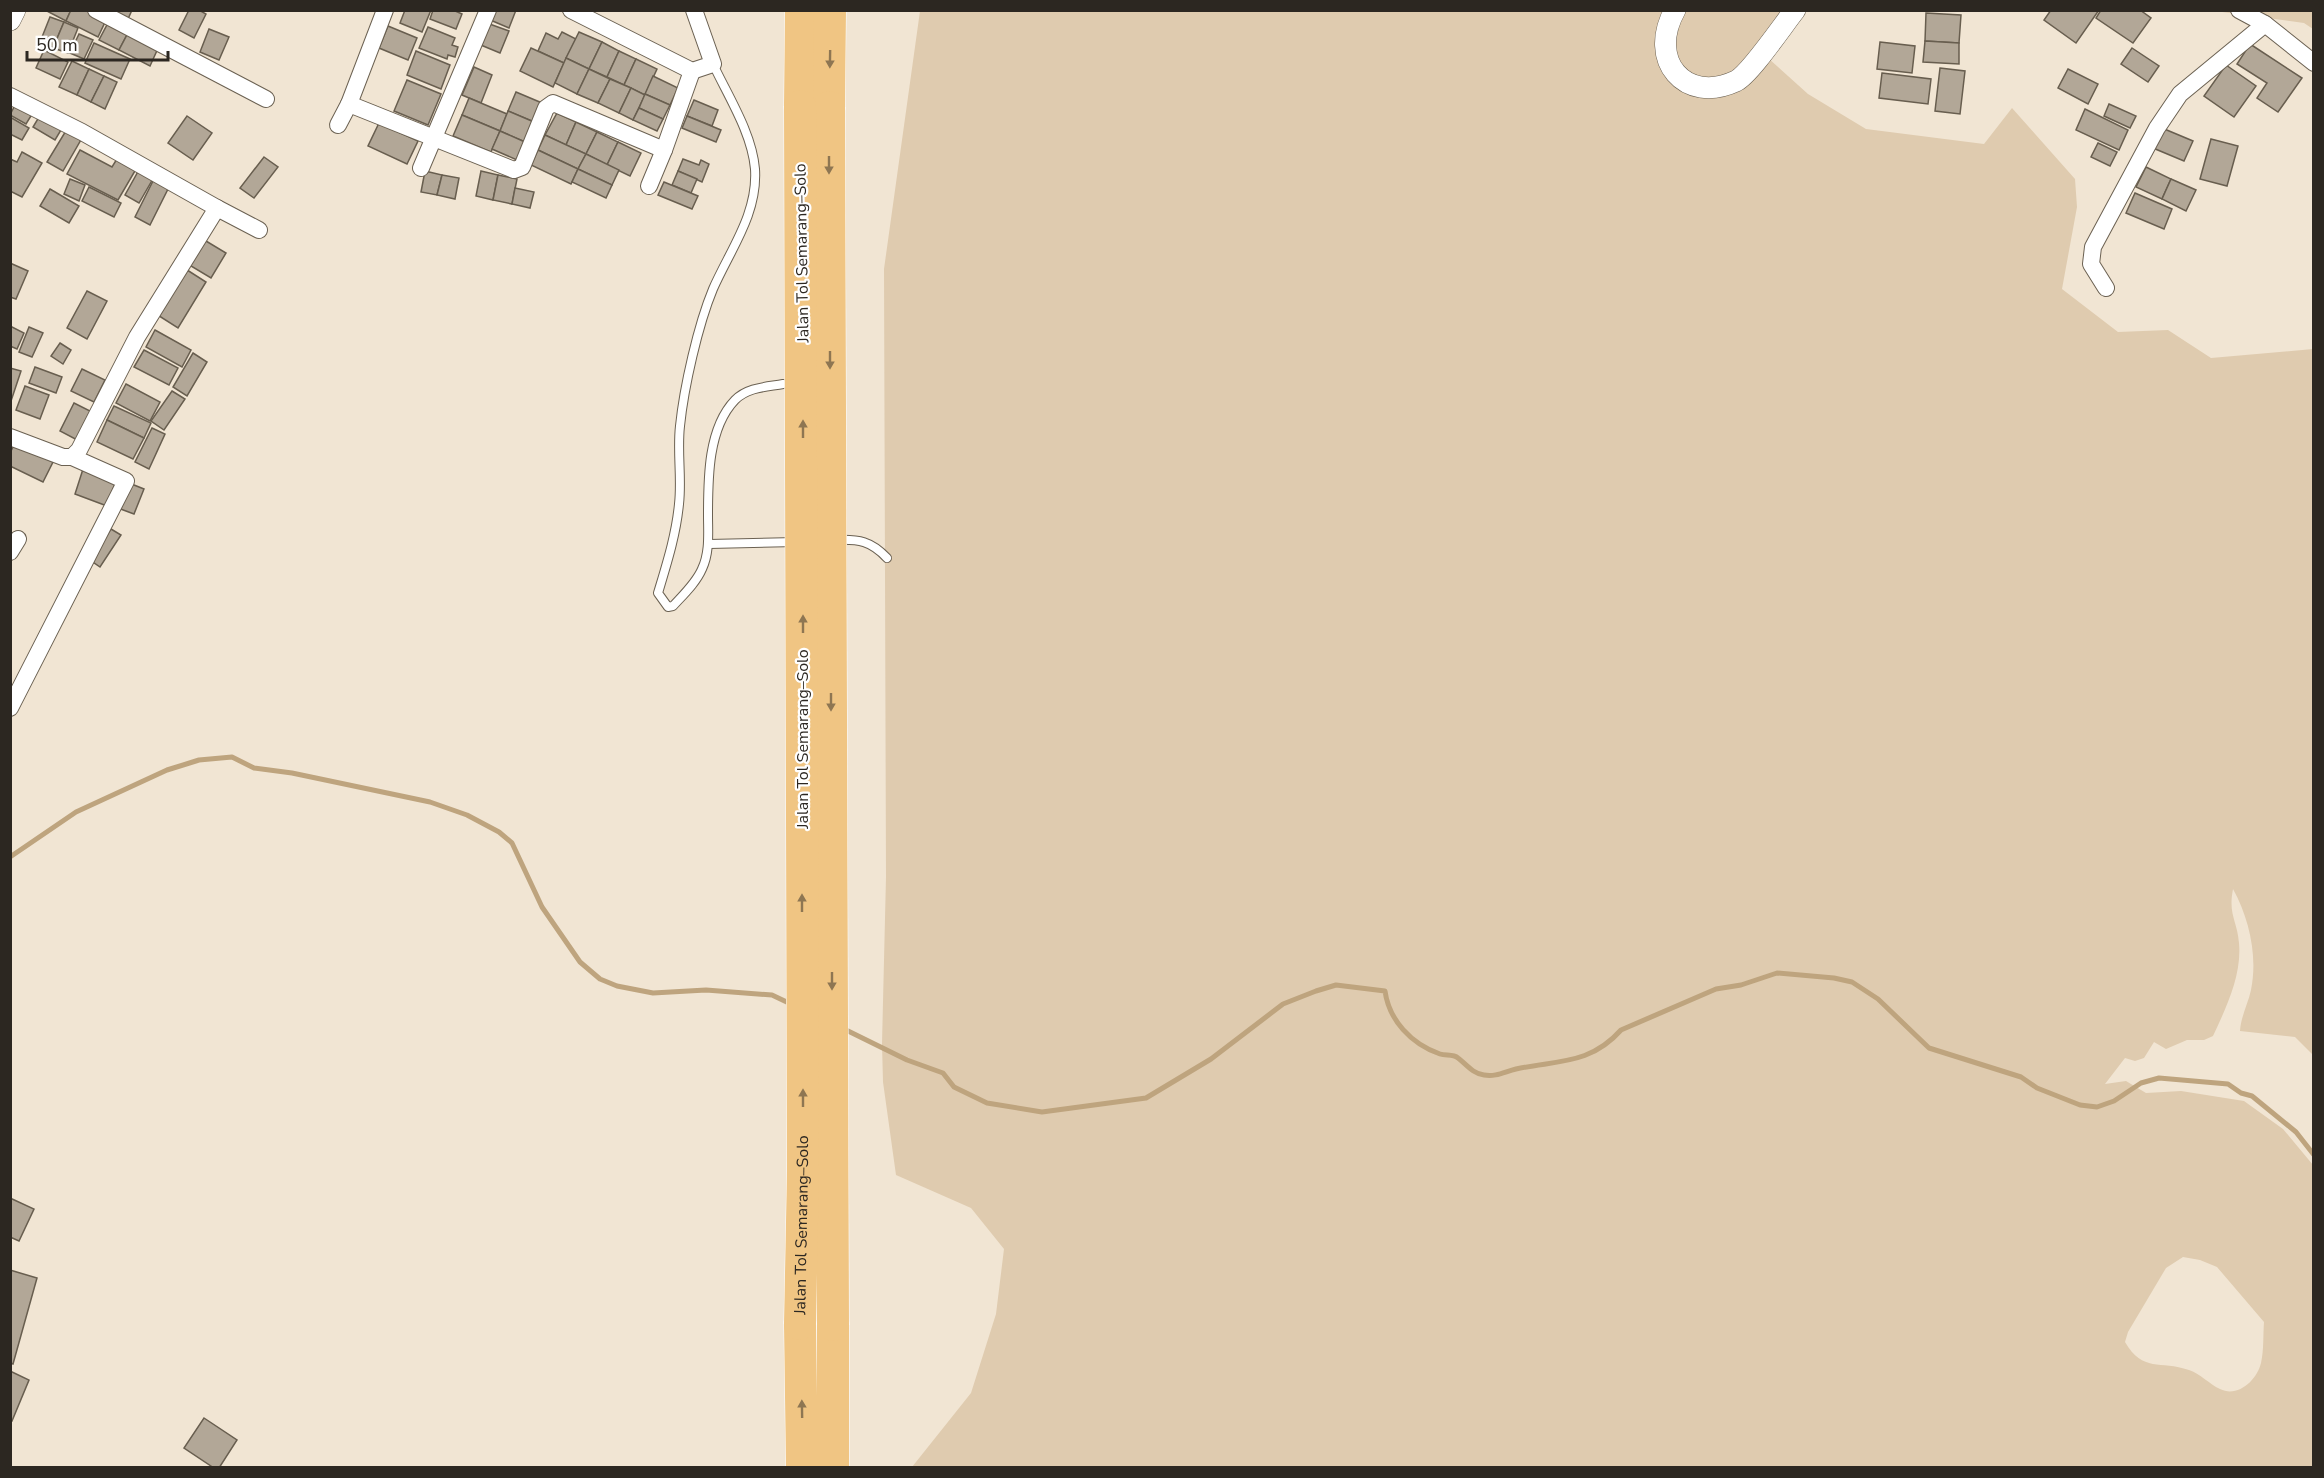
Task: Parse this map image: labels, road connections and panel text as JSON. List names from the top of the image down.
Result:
{
  "streets": {
    "highway": ["Jalan Tol Semarang–Solo"]
  },
  "scale_bar": "50 m"
}
